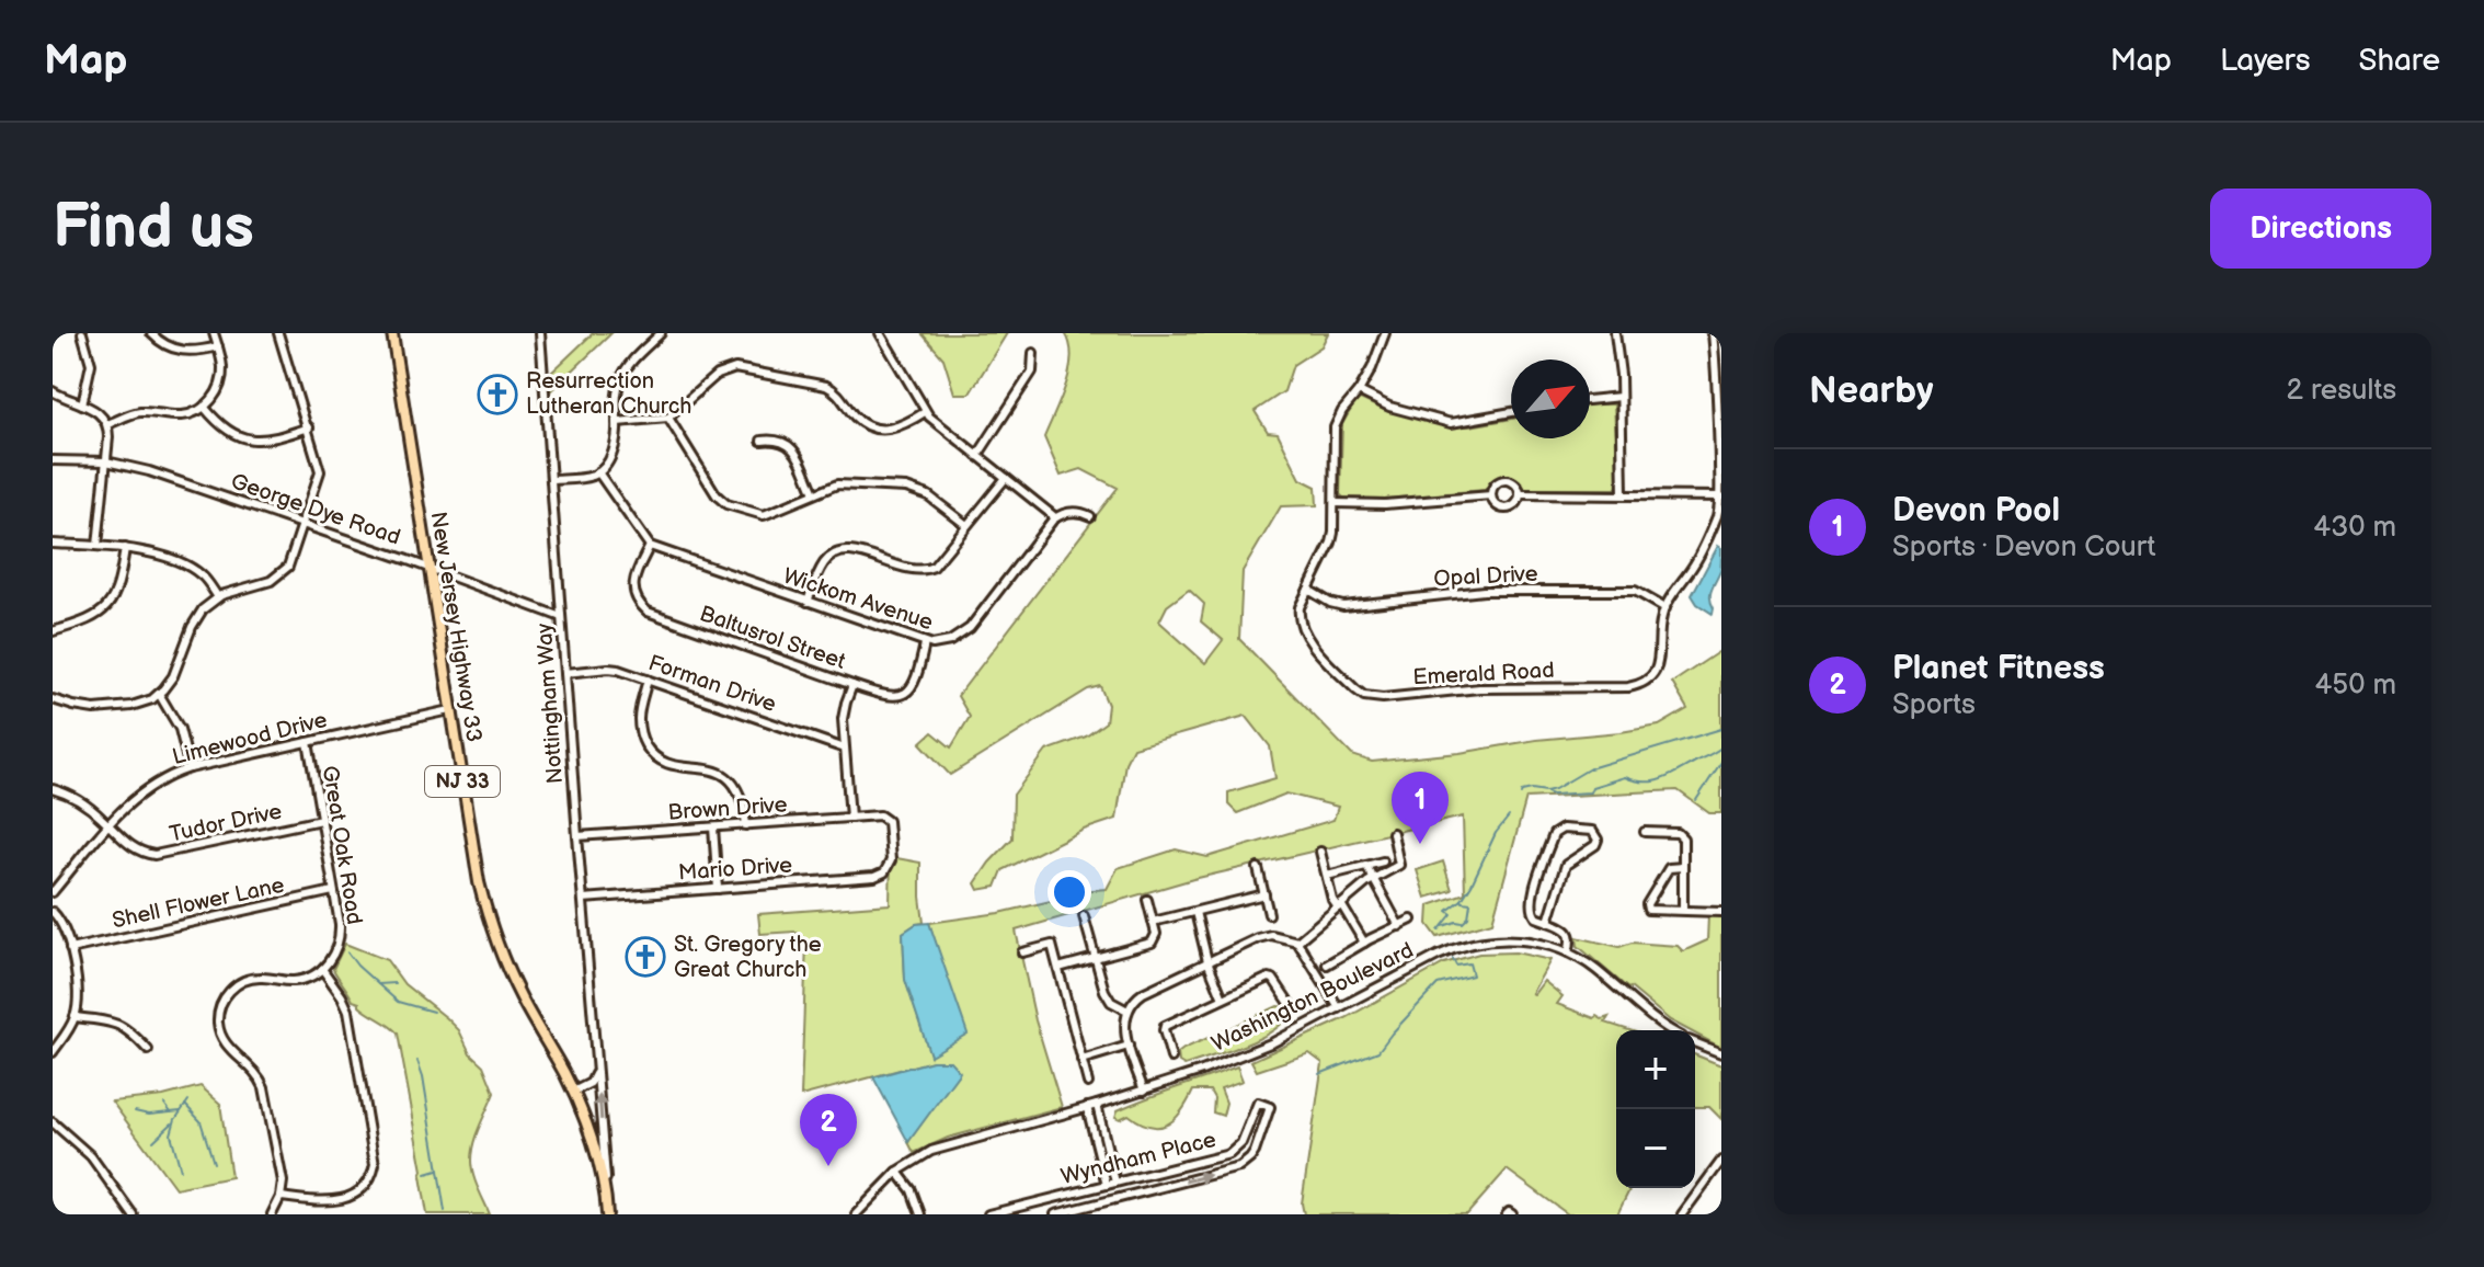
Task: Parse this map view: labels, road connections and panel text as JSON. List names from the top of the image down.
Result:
{
  "streets": {
    "main road": ["New Jersey Highway 33", "NJ 33"],
    "street": [
      "George Dye Road",
      "Opal Drive",
      "Wickom Avenue",
      "Baltusrol Street",
      "Emerald Road",
      "Forman Drive",
      "Nottingham Way",
      "Limewood Drive",
      "Brown Drive",
      "Tudor Drive",
      "Great Oak Road",
      "Mario Drive",
      "Shell Flower Lane",
      "Washington Boulevard",
      "Wyndham Place"
    ]
  },
  "crossings": [
    ["George Dye Road", "New Jersey Highway 33"],
    ["George Dye Road", "Nottingham Way"],
    ["Opal Drive", "Emerald Road"],
    ["Wickom Avenue", "Baltusrol Street"],
    ["New Jersey Highway 33", "Nottingham Way"],
    ["New Jersey Highway 33", "Limewood Drive"],
    ["Forman Drive", "Nottingham Way"],
    ["Nottingham Way", "Brown Drive"],
    ["Nottingham Way", "Mario Drive"],
    ["Limewood Drive", "Tudor Drive"],
    ["Limewood Drive", "Great Oak Road"],
    ["Brown Drive", "Mario Drive"],
    ["Tudor Drive", "Great Oak Road"],
    ["Great Oak Road", "Shell Flower Lane"]
  ],
  "places": {
    "church": ["Resurrection Lutheran Church", "St. Gregory the Great Church"]
  },
  "north": "top right",
  "page": {
    "header": "Map",
    "nav": ["Map", "Layers", "Share"],
    "buttons": "Directions",
    "title": "Find us",
    "heading": ["Nearby", "2 results"],
    "list": [
      {
        "mark": "1",
        "name": "Devon Pool",
        "note": "Sports · Devon Court",
        "value": "430 m"
      },
      {
        "mark": "2",
        "name": "Planet Fitness",
        "note": "Sports",
        "value": "450 m"
      }
    ],
    "pins": ["1", "2"],
    "map_buttons": ["+", "−"]
  }
}
